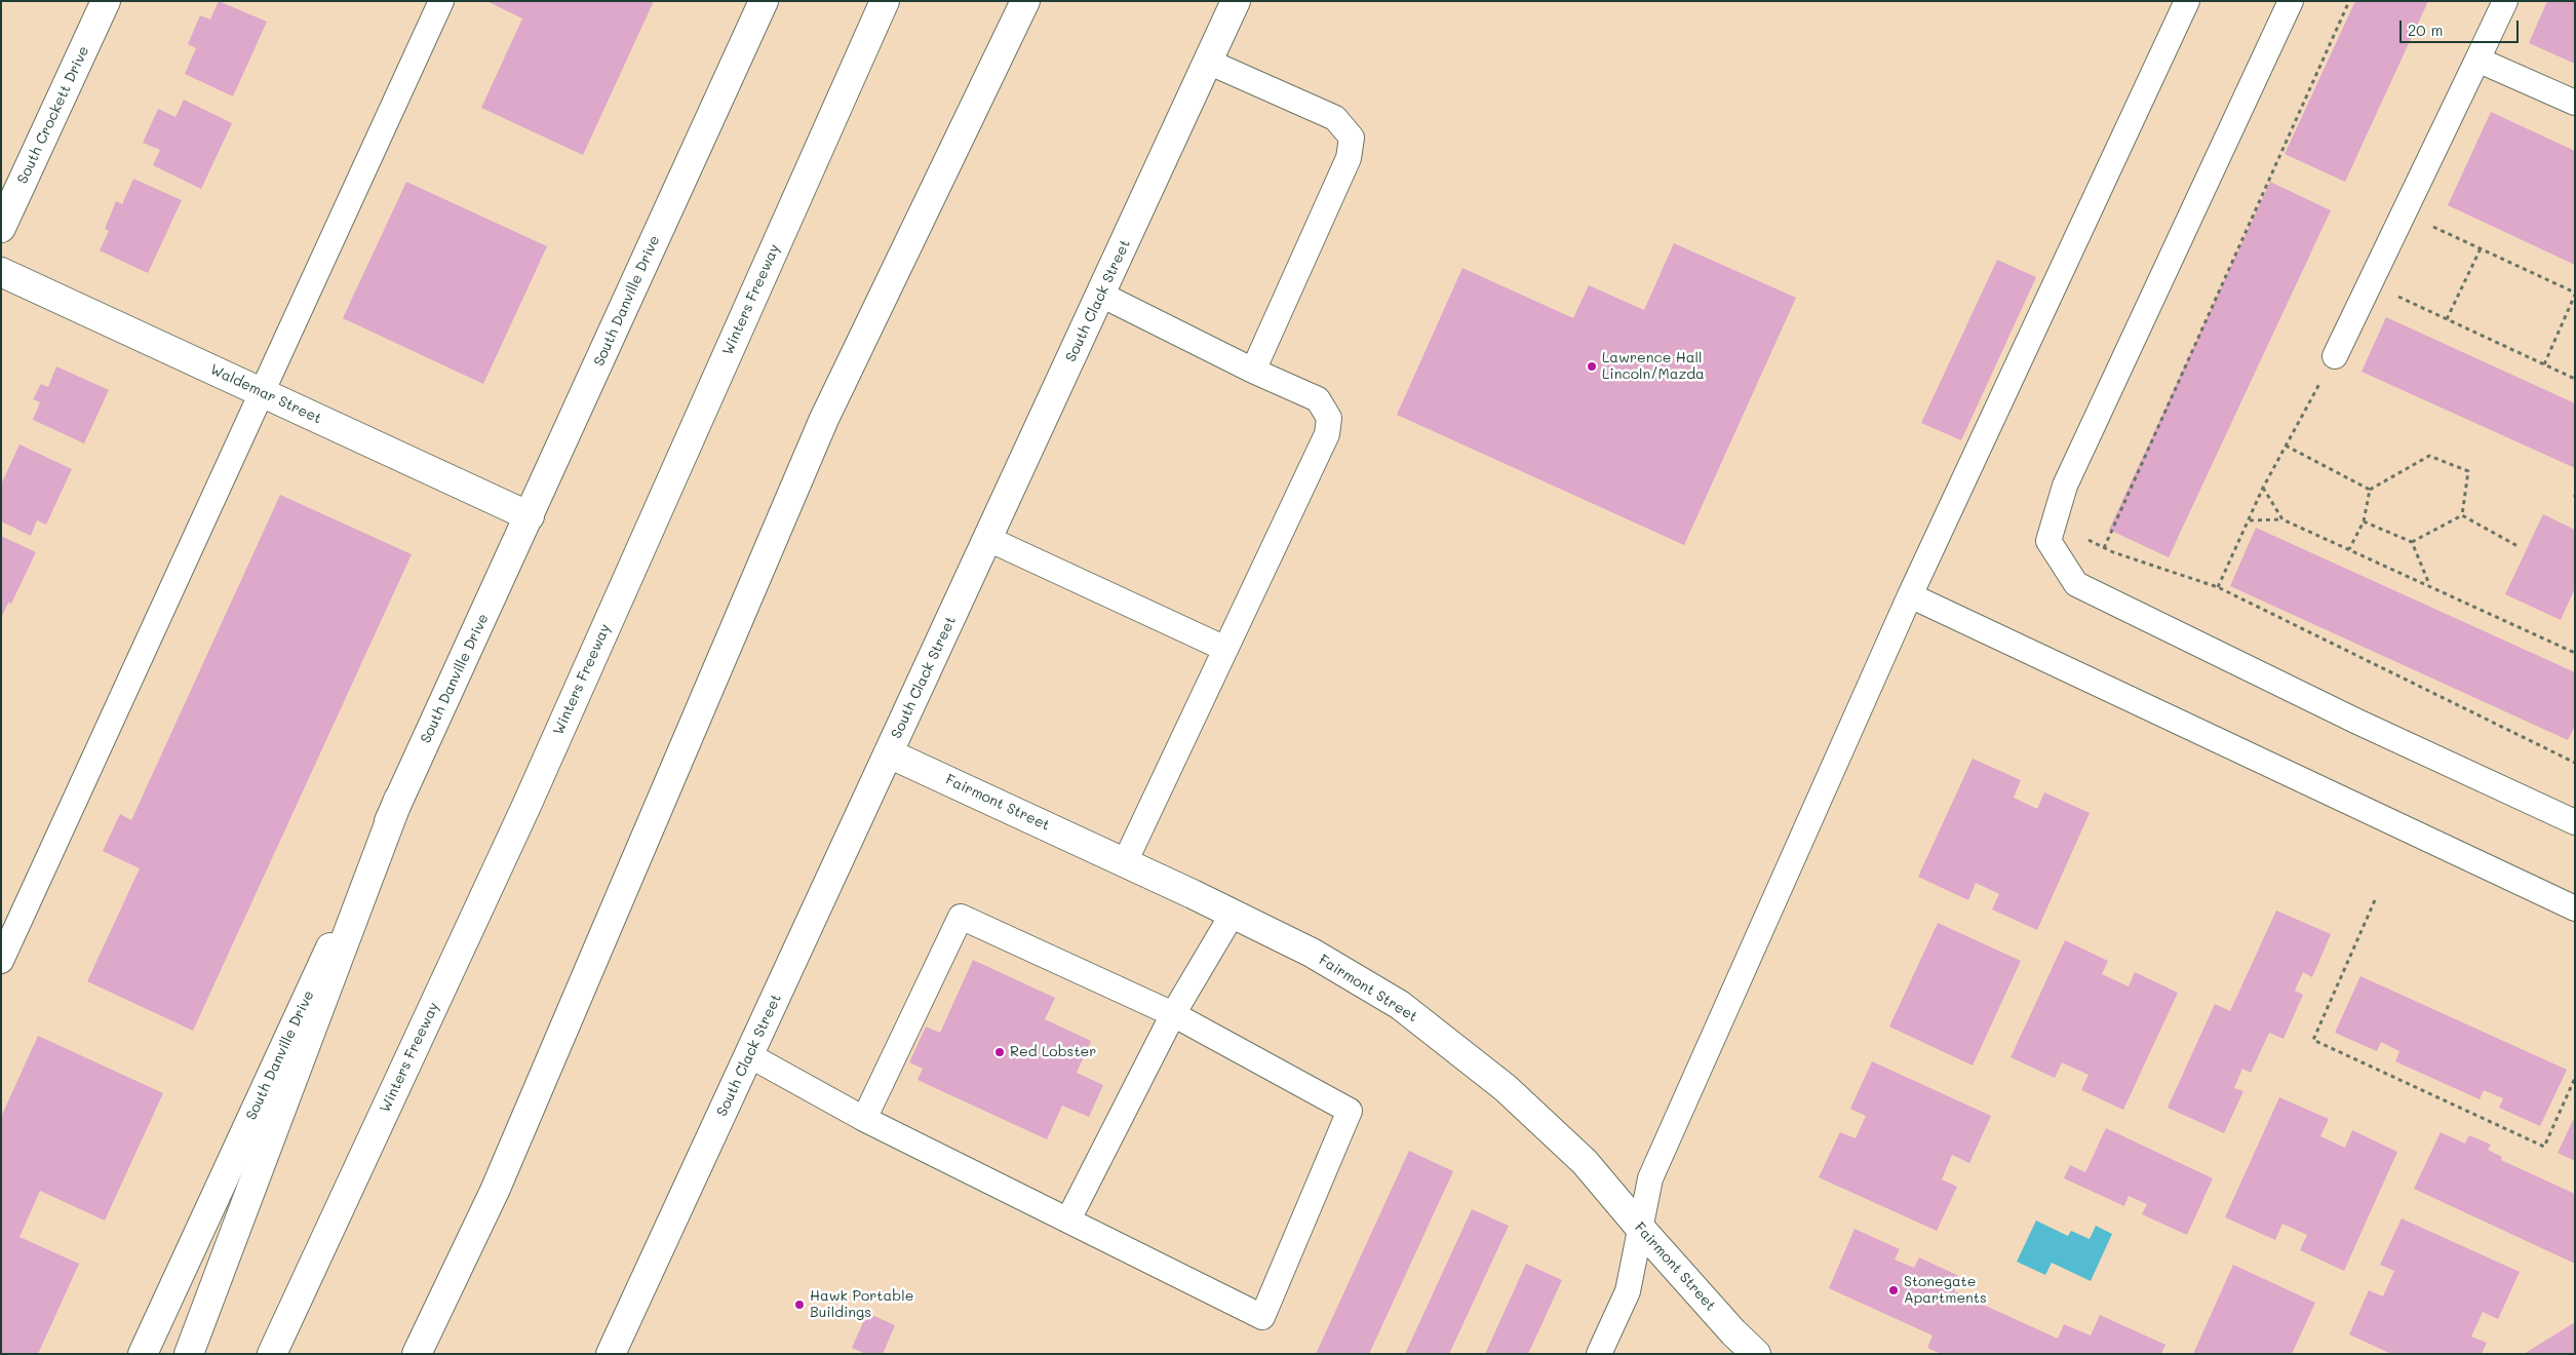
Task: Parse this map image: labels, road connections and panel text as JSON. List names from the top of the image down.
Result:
{
  "streets": {
    "main road": [
      "South Crockett Drive",
      "Winters Freeway",
      "South Danville Drive",
      "South Clack Street",
      "Waldemar Street",
      "Fairmont Street"
    ]
  },
  "crossings": [
    ["South Danville Drive", "Waldemar Street"],
    ["South Clack Street", "Fairmont Street"]
  ],
  "places": [
    "Lawrence Hall Lincoln/Mazda",
    "Red Lobster",
    "Stonegate Apartments",
    "Hawk Portable Buildings"
  ],
  "scale_bar": "20 m"
}
